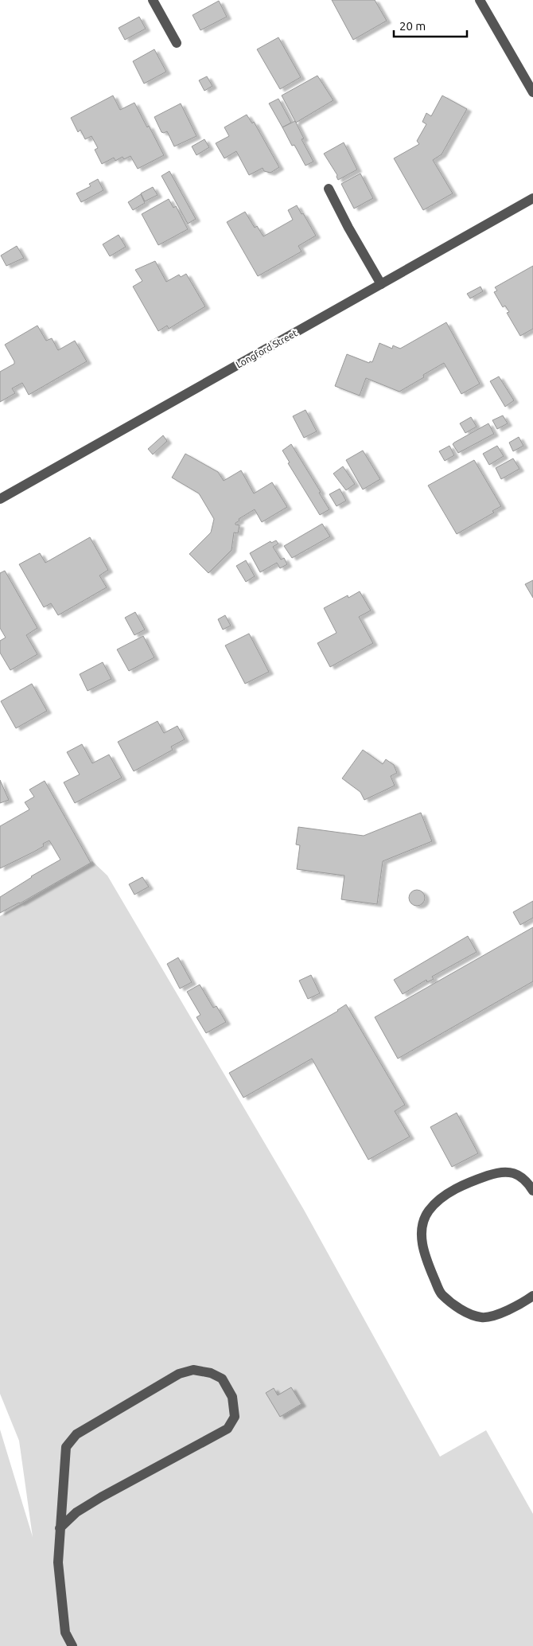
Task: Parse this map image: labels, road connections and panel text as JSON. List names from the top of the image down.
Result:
{
  "streets": {
    "street": ["Longford Street"]
  },
  "scale_bar": "20 m"
}
